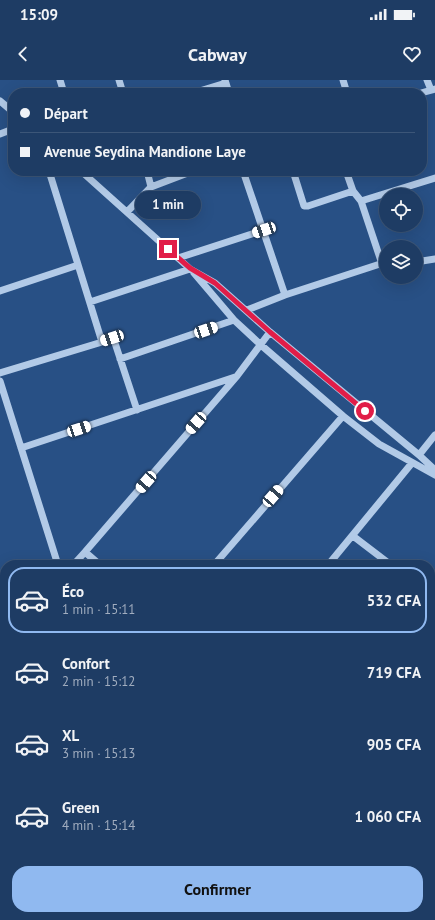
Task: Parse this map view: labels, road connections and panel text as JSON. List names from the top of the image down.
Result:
{
  "page": {
    "status": "15:09",
    "header": "Cabway",
    "banner": ["Départ", "Avenue Seydina Mandione Laye"],
    "bubble": "1 min",
    "list": [
      {
        "name": "Éco",
        "note": "1 min · 15:11",
        "value": "532 CFA"
      },
      {
        "name": "Confort",
        "note": "2 min · 15:12",
        "value": "719 CFA"
      },
      {
        "name": "XL",
        "note": "3 min · 15:13",
        "value": "905 CFA"
      },
      {
        "name": "Green",
        "note": "4 min · 15:14",
        "value": "1 060 CFA"
      }
    ],
    "buttons": "Confirmer"
  }
}
